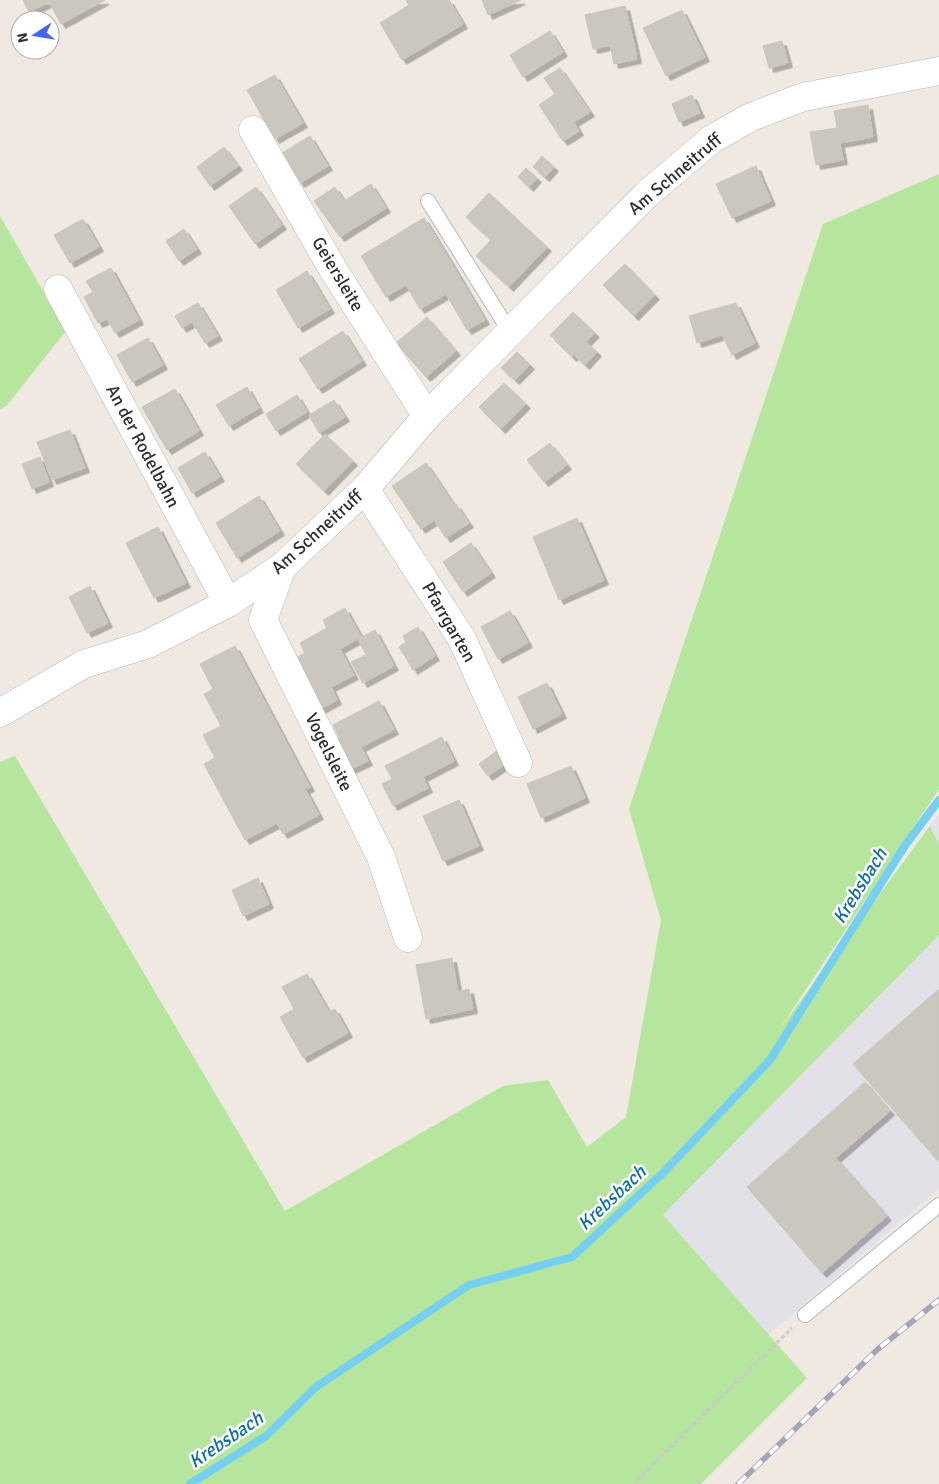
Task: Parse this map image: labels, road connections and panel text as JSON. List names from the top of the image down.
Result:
{
  "streets": {
    "street": [
      "Am Schneitruff",
      "Geiersleite",
      "An der Rodelbahn",
      "Pfarrgarten",
      "Vogelsleite"
    ]
  },
  "crossings": [
    ["Am Schneitruff", "Geiersleite"],
    ["Am Schneitruff", "An der Rodelbahn"],
    ["Am Schneitruff", "Pfarrgarten"],
    ["Am Schneitruff", "Vogelsleite"]
  ],
  "water": ["Krebsbach"],
  "north": "left"
}
